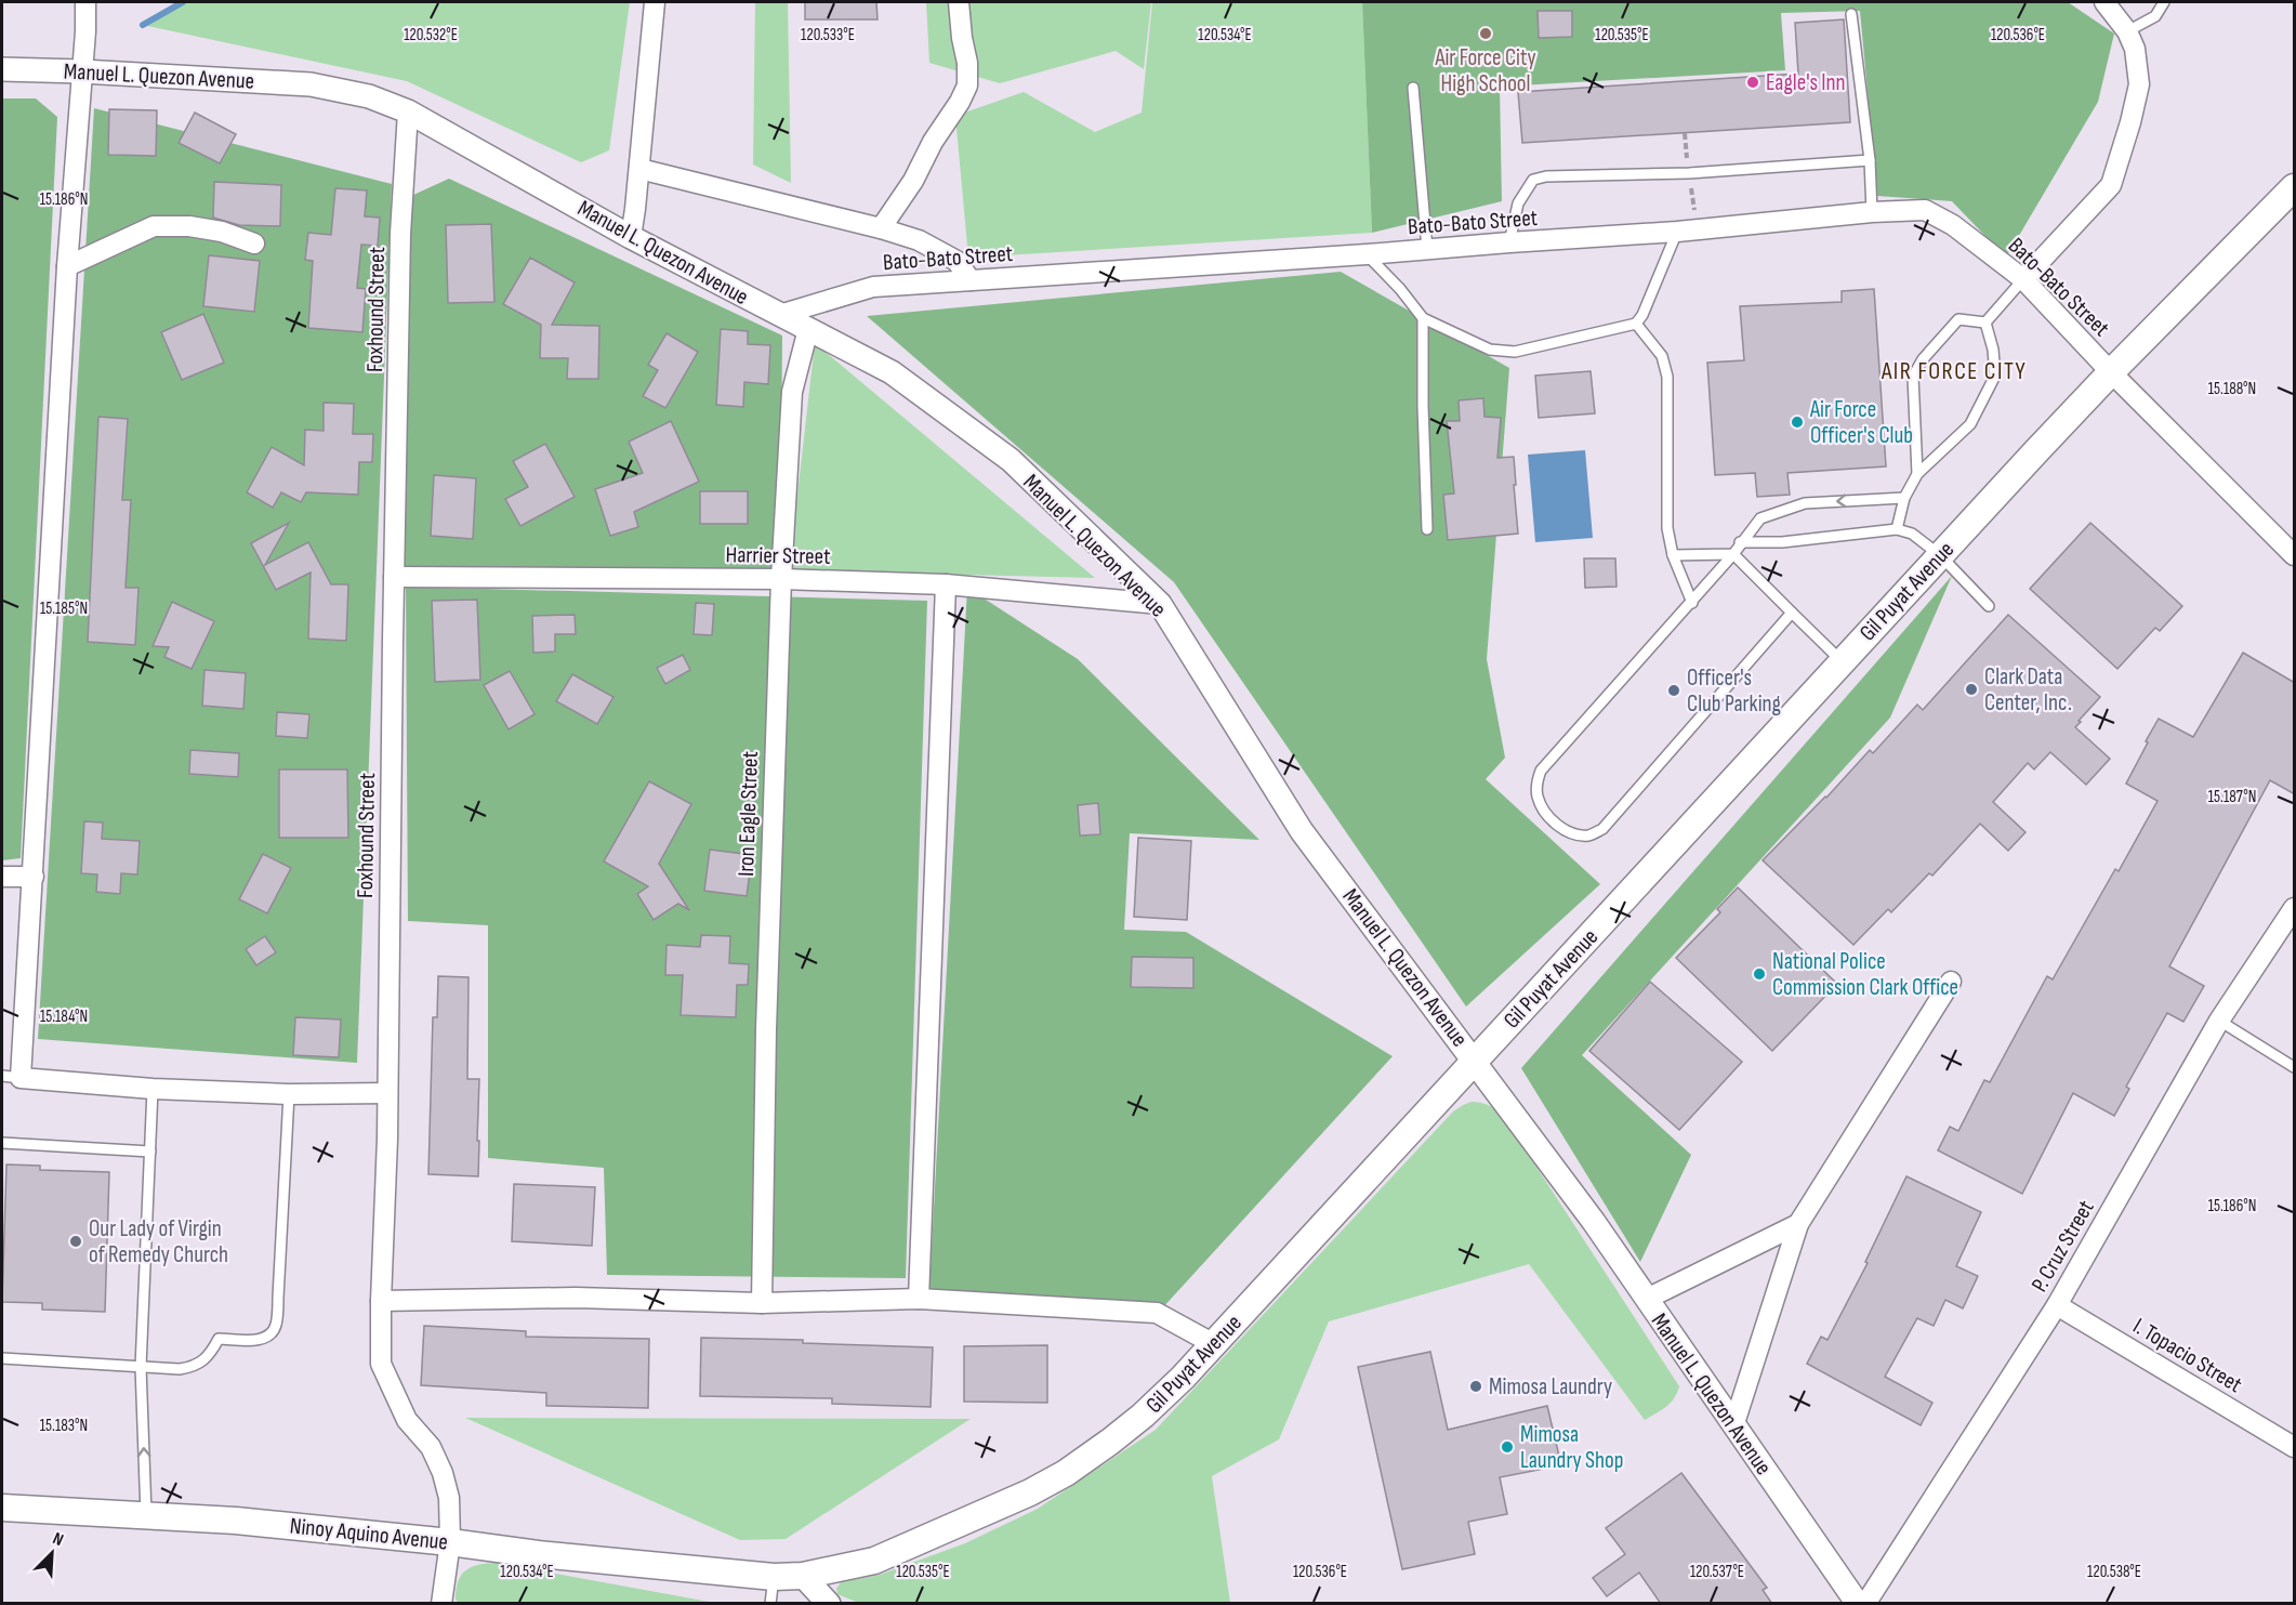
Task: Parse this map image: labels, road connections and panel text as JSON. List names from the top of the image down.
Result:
{
  "streets": {
    "main road": ["Gil Puyat Avenue", "Ninoy Aquino Avenue"],
    "street": [
      "Manuel L. Quezon Avenue",
      "Bato-Bato Street",
      "Foxhound Street",
      "Harrier Street",
      "Iron Eagle Street",
      "P. Cruz Street",
      "I. Topacio Street"
    ]
  },
  "crossings": [
    ["Manuel L. Quezon Avenue", "Bato-Bato Street"],
    ["Manuel L. Quezon Avenue", "Foxhound Street"],
    ["Manuel L. Quezon Avenue", "Harrier Street"],
    ["Manuel L. Quezon Avenue", "Gil Puyat Avenue"],
    ["Manuel L. Quezon Avenue", "Iron Eagle Street"],
    ["Bato-Bato Street", "Gil Puyat Avenue"],
    ["Foxhound Street", "Harrier Street"],
    ["Foxhound Street", "Ninoy Aquino Avenue"],
    ["Harrier Street", "Iron Eagle Street"],
    ["Gil Puyat Avenue", "Ninoy Aquino Avenue"],
    ["P. Cruz Street", "I. Topacio Street"]
  ],
  "districts": ["AIR FORCE CITY"],
  "places": [
    "Air Force City High School",
    "Eagle's Inn",
    "Air Force Officer's Club",
    "Clark Data Center, Inc.",
    "Officer's Club Parking",
    "National Police Commission Clark Office",
    "Our Lady of Virgin of Remedy Church",
    "Mimosa Laundry",
    "Mimosa Laundry Shop"
  ],
  "north": "top right",
  "coordinates": [
    "120.532°E",
    "120.533°E",
    "120.534°E",
    "120.535°E",
    "120.536°E",
    "15.186°N",
    "15.188°N",
    "15.185°N",
    "15.187°N",
    "15.184°N",
    "15.183°N",
    "120.537°E",
    "120.538°E"
  ]
}
